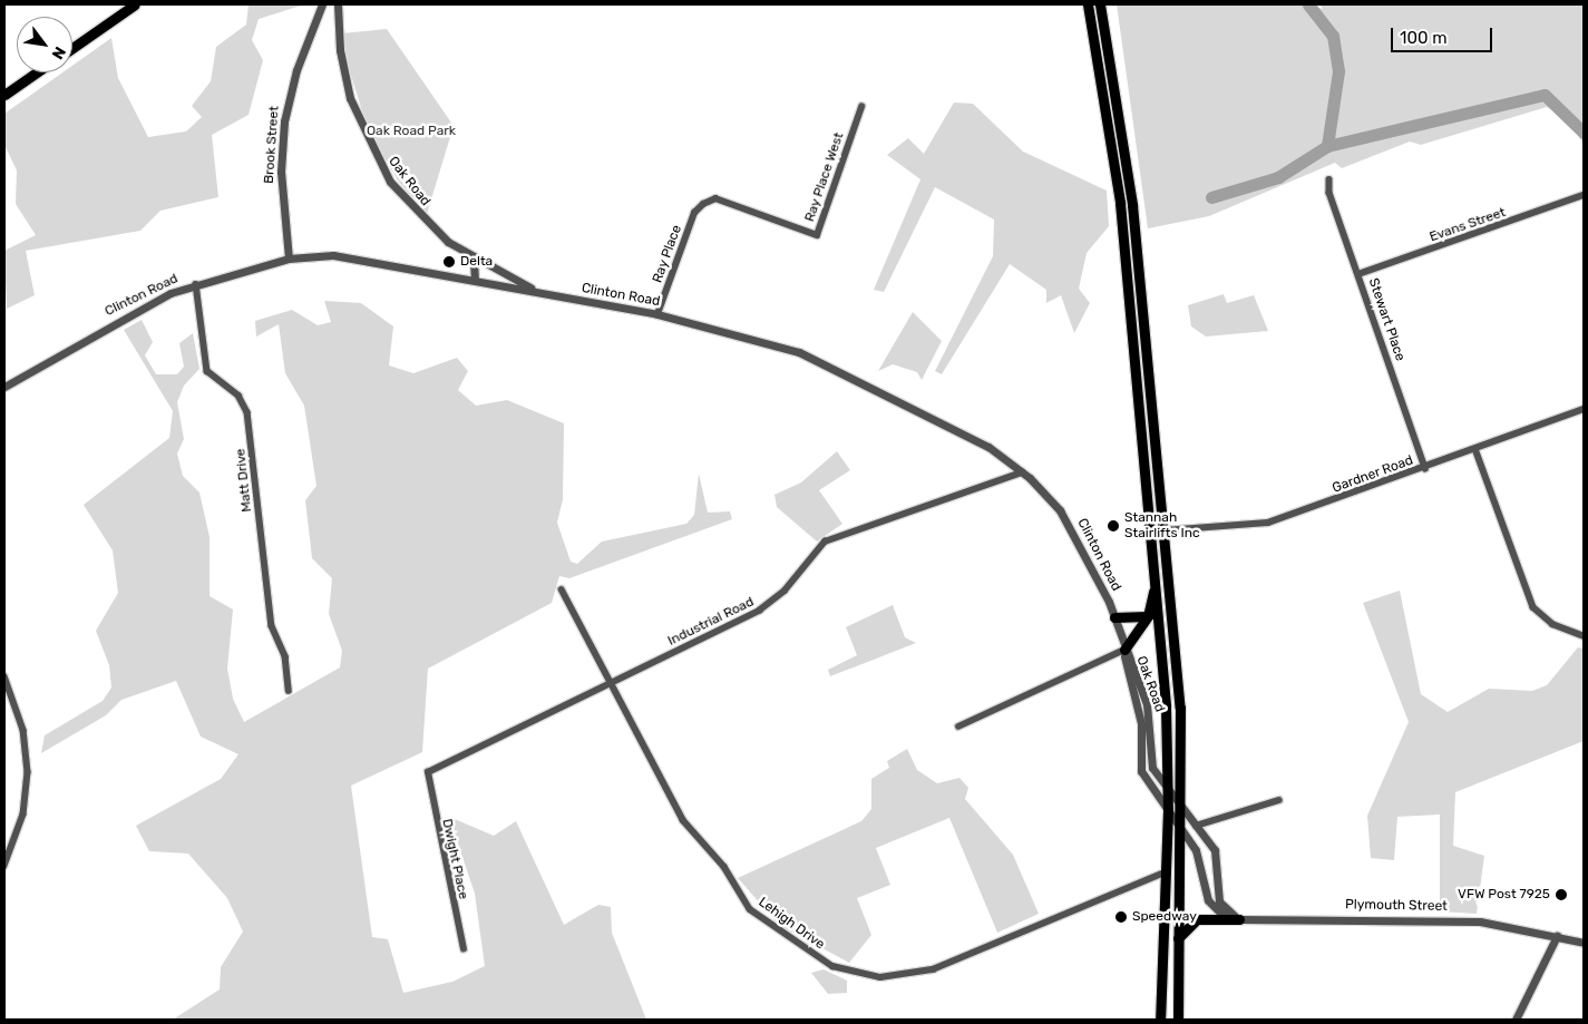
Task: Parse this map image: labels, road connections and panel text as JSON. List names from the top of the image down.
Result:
{
  "streets": {
    "street": [
      "Brook Street",
      "Ray Place West",
      "Oak Road",
      "Evans Street",
      "Ray Place",
      "Clinton Road",
      "Stewart Place",
      "Gardner Road",
      "Matt Drive",
      "Industrial Road",
      "Dwight Place",
      "Plymouth Street",
      "Lehigh Drive"
    ]
  },
  "crossings": [
    ["Brook Street", "Clinton Road"],
    ["Ray Place West", "Ray Place"],
    ["Oak Road", "Clinton Road"],
    ["Oak Road", "Plymouth Street"],
    ["Evans Street", "Stewart Place"],
    ["Ray Place", "Clinton Road"],
    ["Clinton Road", "Matt Drive"],
    ["Clinton Road", "Industrial Road"],
    ["Stewart Place", "Gardner Road"],
    ["Industrial Road", "Dwight Place"],
    ["Industrial Road", "Lehigh Drive"]
  ],
  "parks": ["Oak Road Park"],
  "places": [
    "Delta",
    "Stannah Stairlifts Inc",
    "VFW Post 7925",
    "Speedway"
  ],
  "scale_bar": "100 m",
  "north": "bottom right"
}
